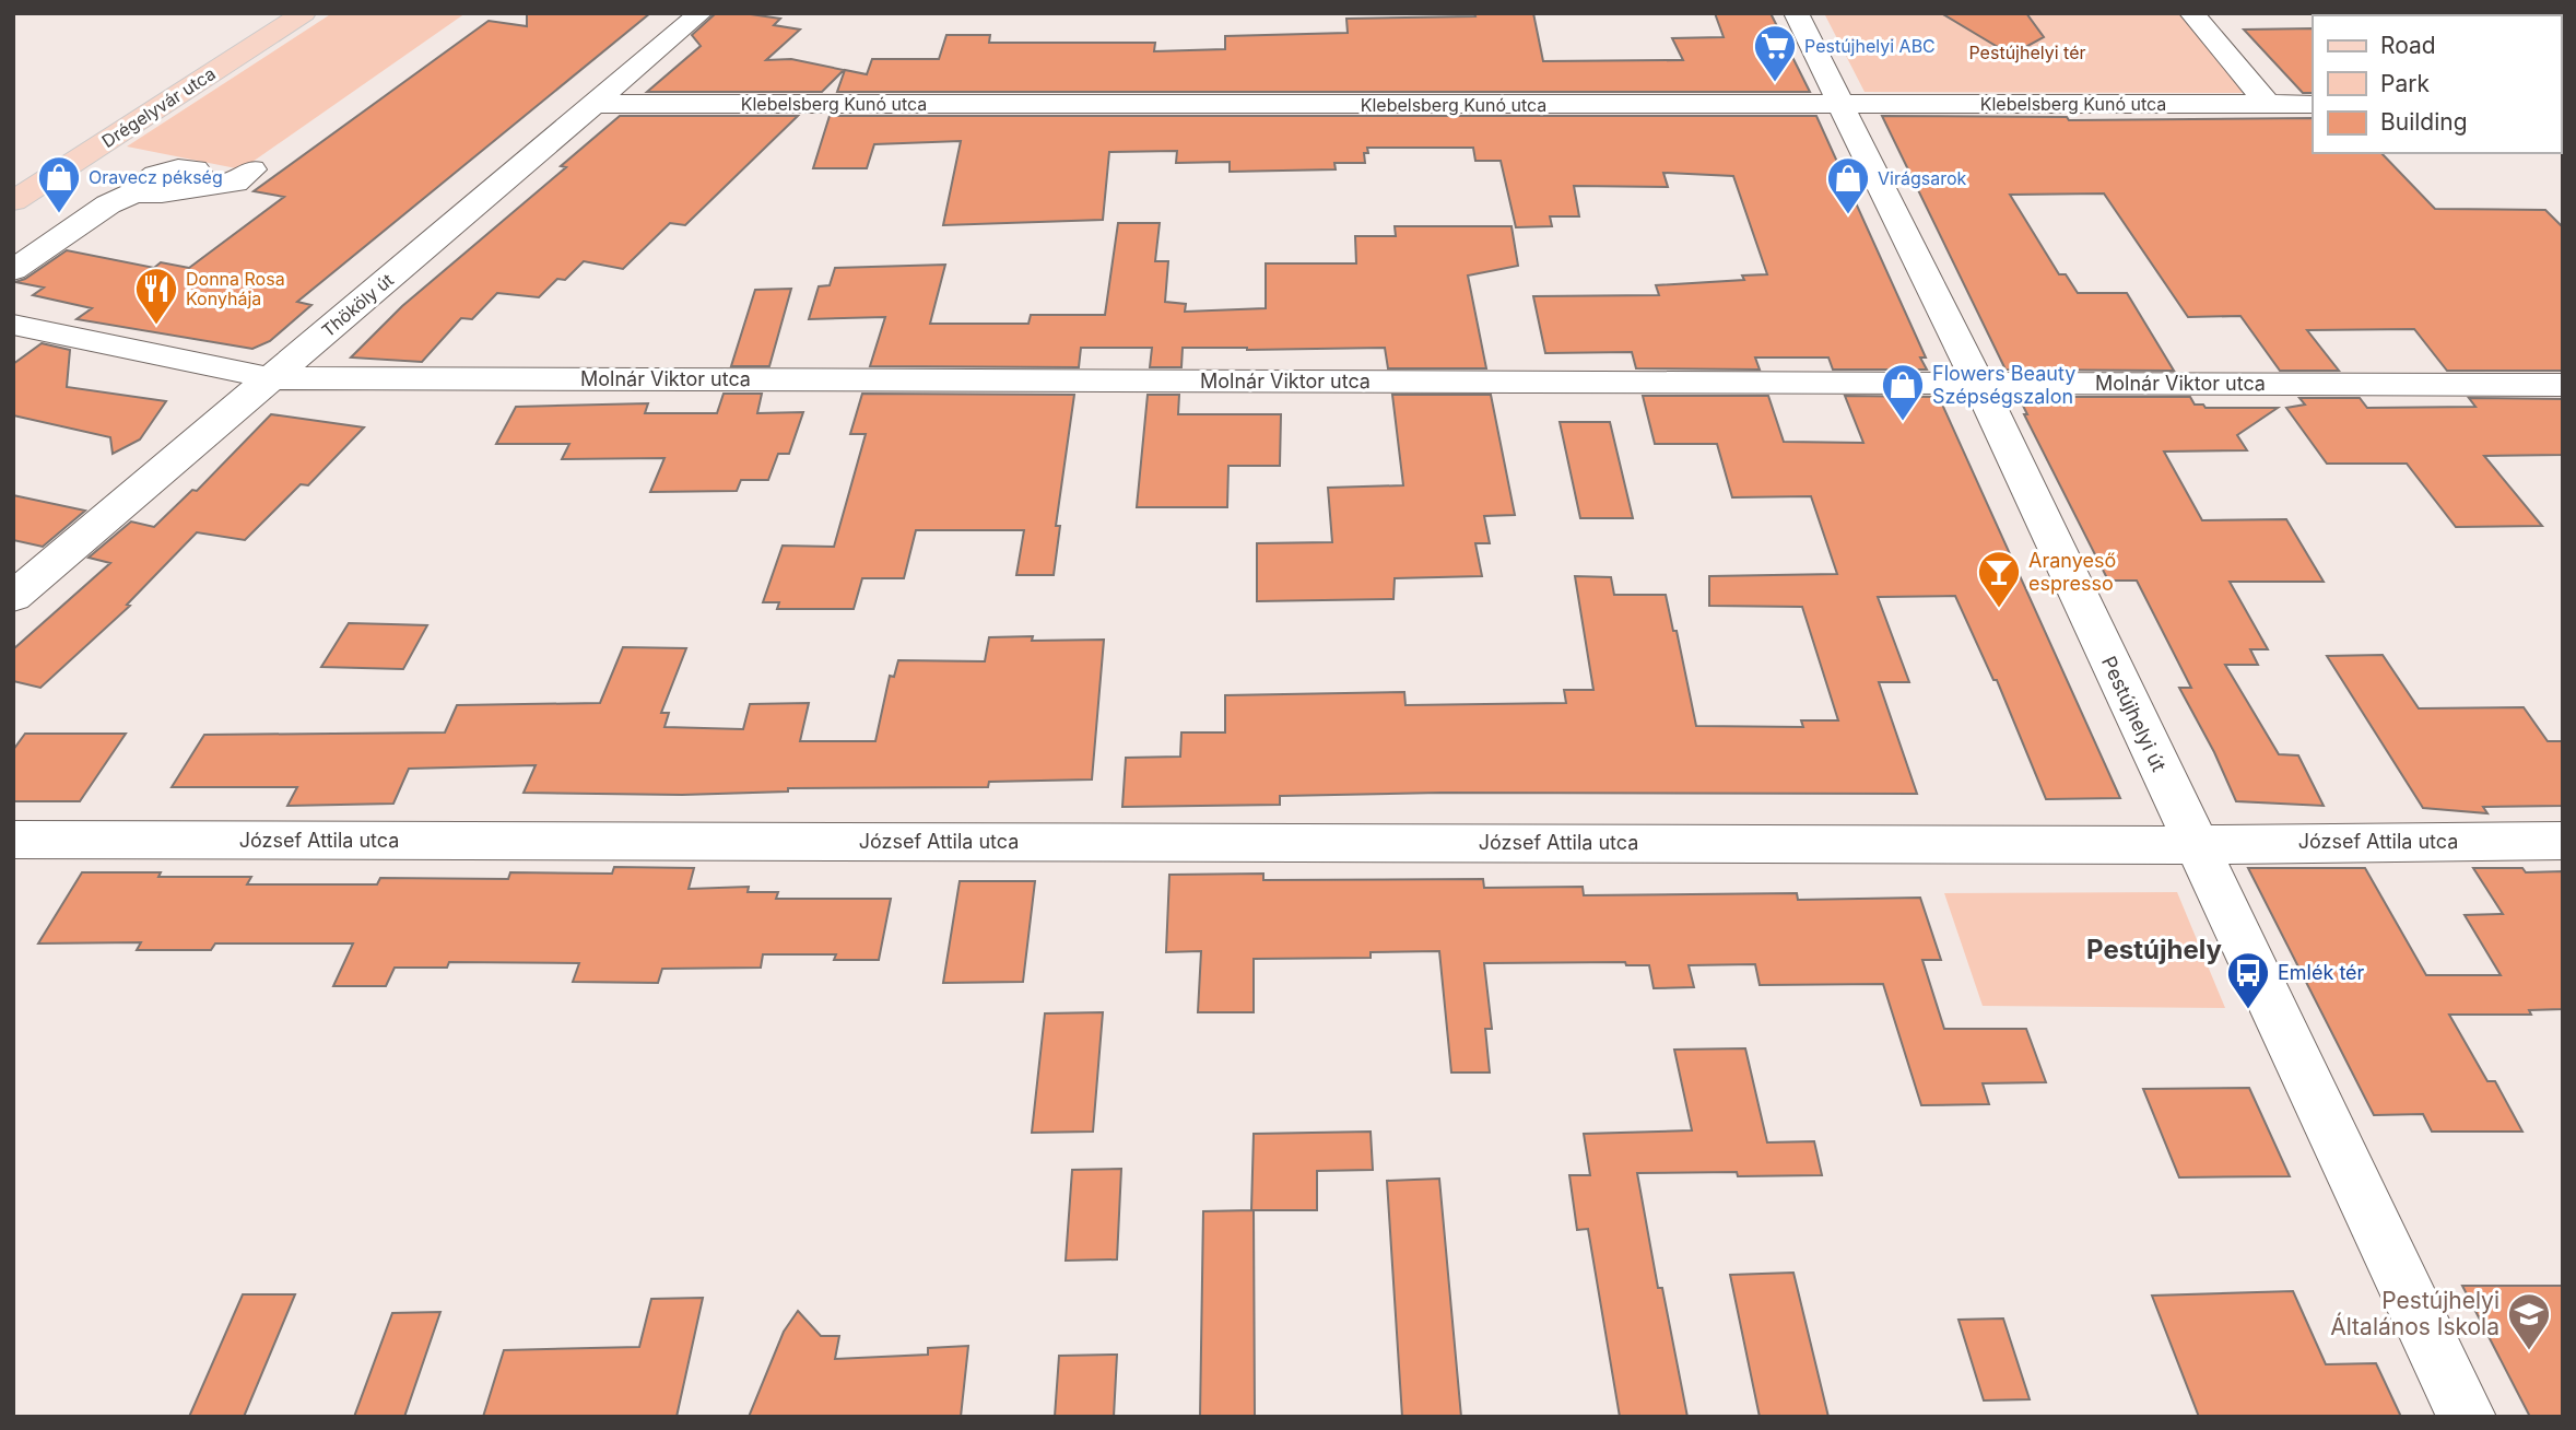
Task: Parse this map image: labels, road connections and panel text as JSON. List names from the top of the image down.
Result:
{
  "streets": {
    "main road": ["Drégelyvár utca"],
    "street": [
      "Klebelsberg Kunó utca",
      "Thököly út",
      "Molnár Viktor utca",
      "Pestújhelyi út",
      "József Attila utca"
    ]
  },
  "crossings": [
    ["Klebelsberg Kunó utca", "Thököly út"],
    ["Klebelsberg Kunó utca", "Pestújhelyi út"],
    ["Thököly út", "Molnár Viktor utca"],
    ["Molnár Viktor utca", "Pestújhelyi út"],
    ["Pestújhelyi út", "József Attila utca"]
  ],
  "districts": ["Pestújhely"],
  "parks": ["Pestújhelyi tér"],
  "places": {
    "supermarket": ["Pestújhelyi ABC"],
    "shop": ["Oravecz pékség", "Virágsarok", "Flowers Beauty Szépségszalon"],
    "restaurant": ["Donna Rosa Konyhája"],
    "bar": ["Aranyeső espresso"],
    "bus stop": ["Emlék tér"],
    "school or university": ["Pestújhelyi Általános Iskola"]
  },
  "legend": ["Road", "Park", "Building"]
}
